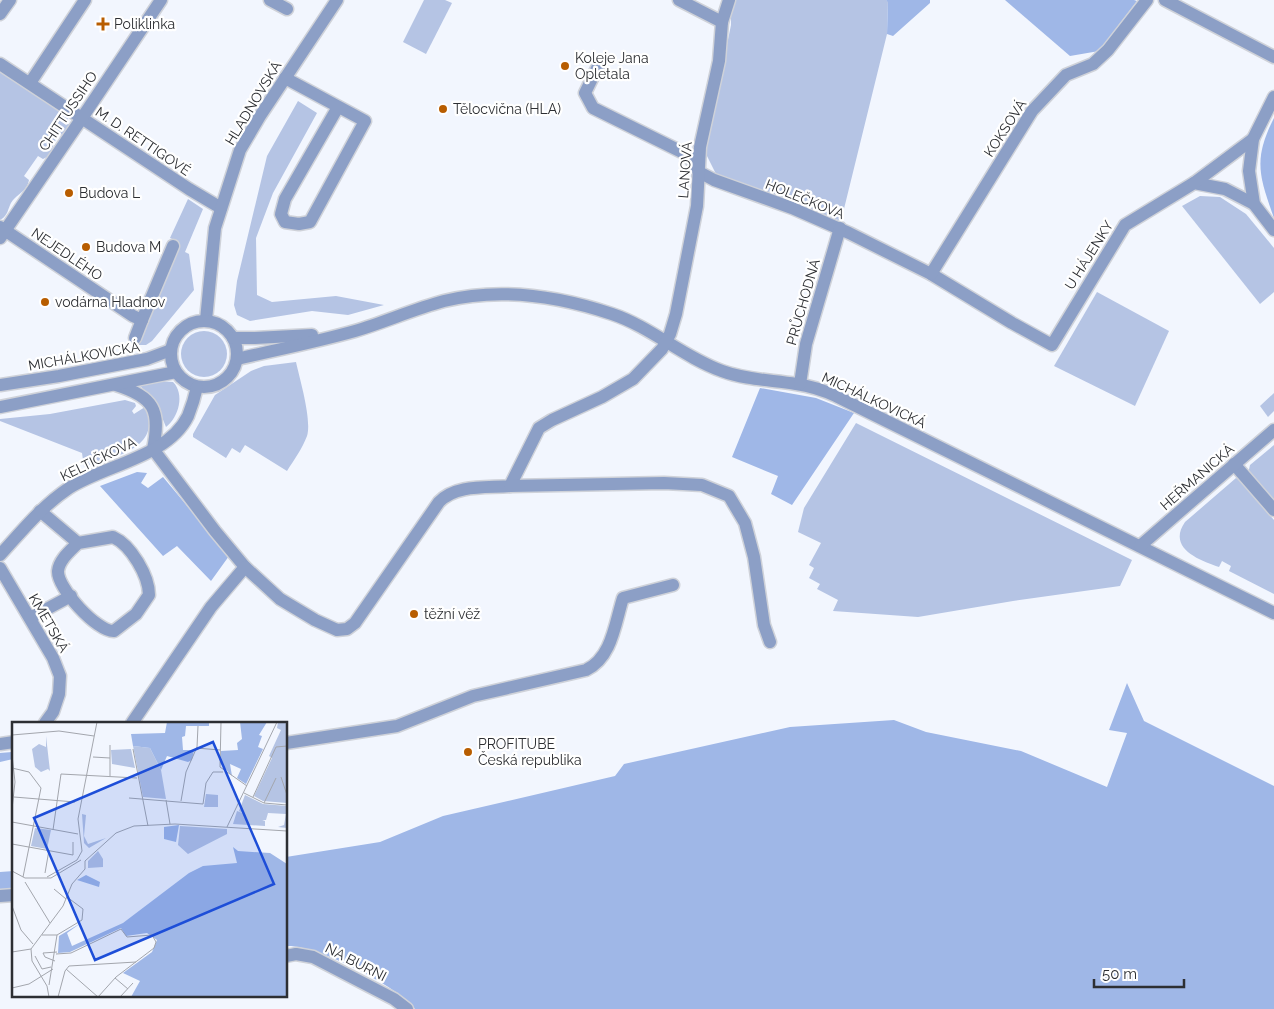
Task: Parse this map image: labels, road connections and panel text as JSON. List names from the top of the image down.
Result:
{
  "streets": {
    "street": [
      "HLADNOVSKÁ",
      "CHITTUSSIHO",
      "KOKSOVÁ",
      "M. D. RETTIGOVÉ",
      "LANOVÁ",
      "HOLEČKOVA",
      "NEJEDLÉHO",
      "U HÁJENKY",
      "PRŮCHODNÁ",
      "MICHÁLKOVICKÁ",
      "KELTIČKOVA",
      "HEŘMANICKÁ",
      "KMETSKÁ",
      "NA BURNI"
    ]
  },
  "crossings": [
    ["HLADNOVSKÁ", "M. D. RETTIGOVÉ"],
    ["HLADNOVSKÁ", "MICHÁLKOVICKÁ"],
    ["HLADNOVSKÁ", "KELTIČKOVA"],
    ["CHITTUSSIHO", "M. D. RETTIGOVÉ"],
    ["CHITTUSSIHO", "NEJEDLÉHO"],
    ["KOKSOVÁ", "HOLEČKOVA"],
    ["LANOVÁ", "HOLEČKOVA"],
    ["LANOVÁ", "MICHÁLKOVICKÁ"],
    ["HOLEČKOVA", "U HÁJENKY"],
    ["HOLEČKOVA", "PRŮCHODNÁ"],
    ["PRŮCHODNÁ", "MICHÁLKOVICKÁ"],
    ["MICHÁLKOVICKÁ", "KELTIČKOVA"],
    ["MICHÁLKOVICKÁ", "HEŘMANICKÁ"]
  ],
  "places": {
    "health": ["Poliklinka"],
    "other": [
      "Koleje Jana Opletala",
      "Tělocvična (HLA)",
      "Budova L",
      "Budova M",
      "vodárna Hladnov",
      "těžní věž",
      "PROFITUBE Česká republika"
    ]
  },
  "scale_bar": "50 m"
}
